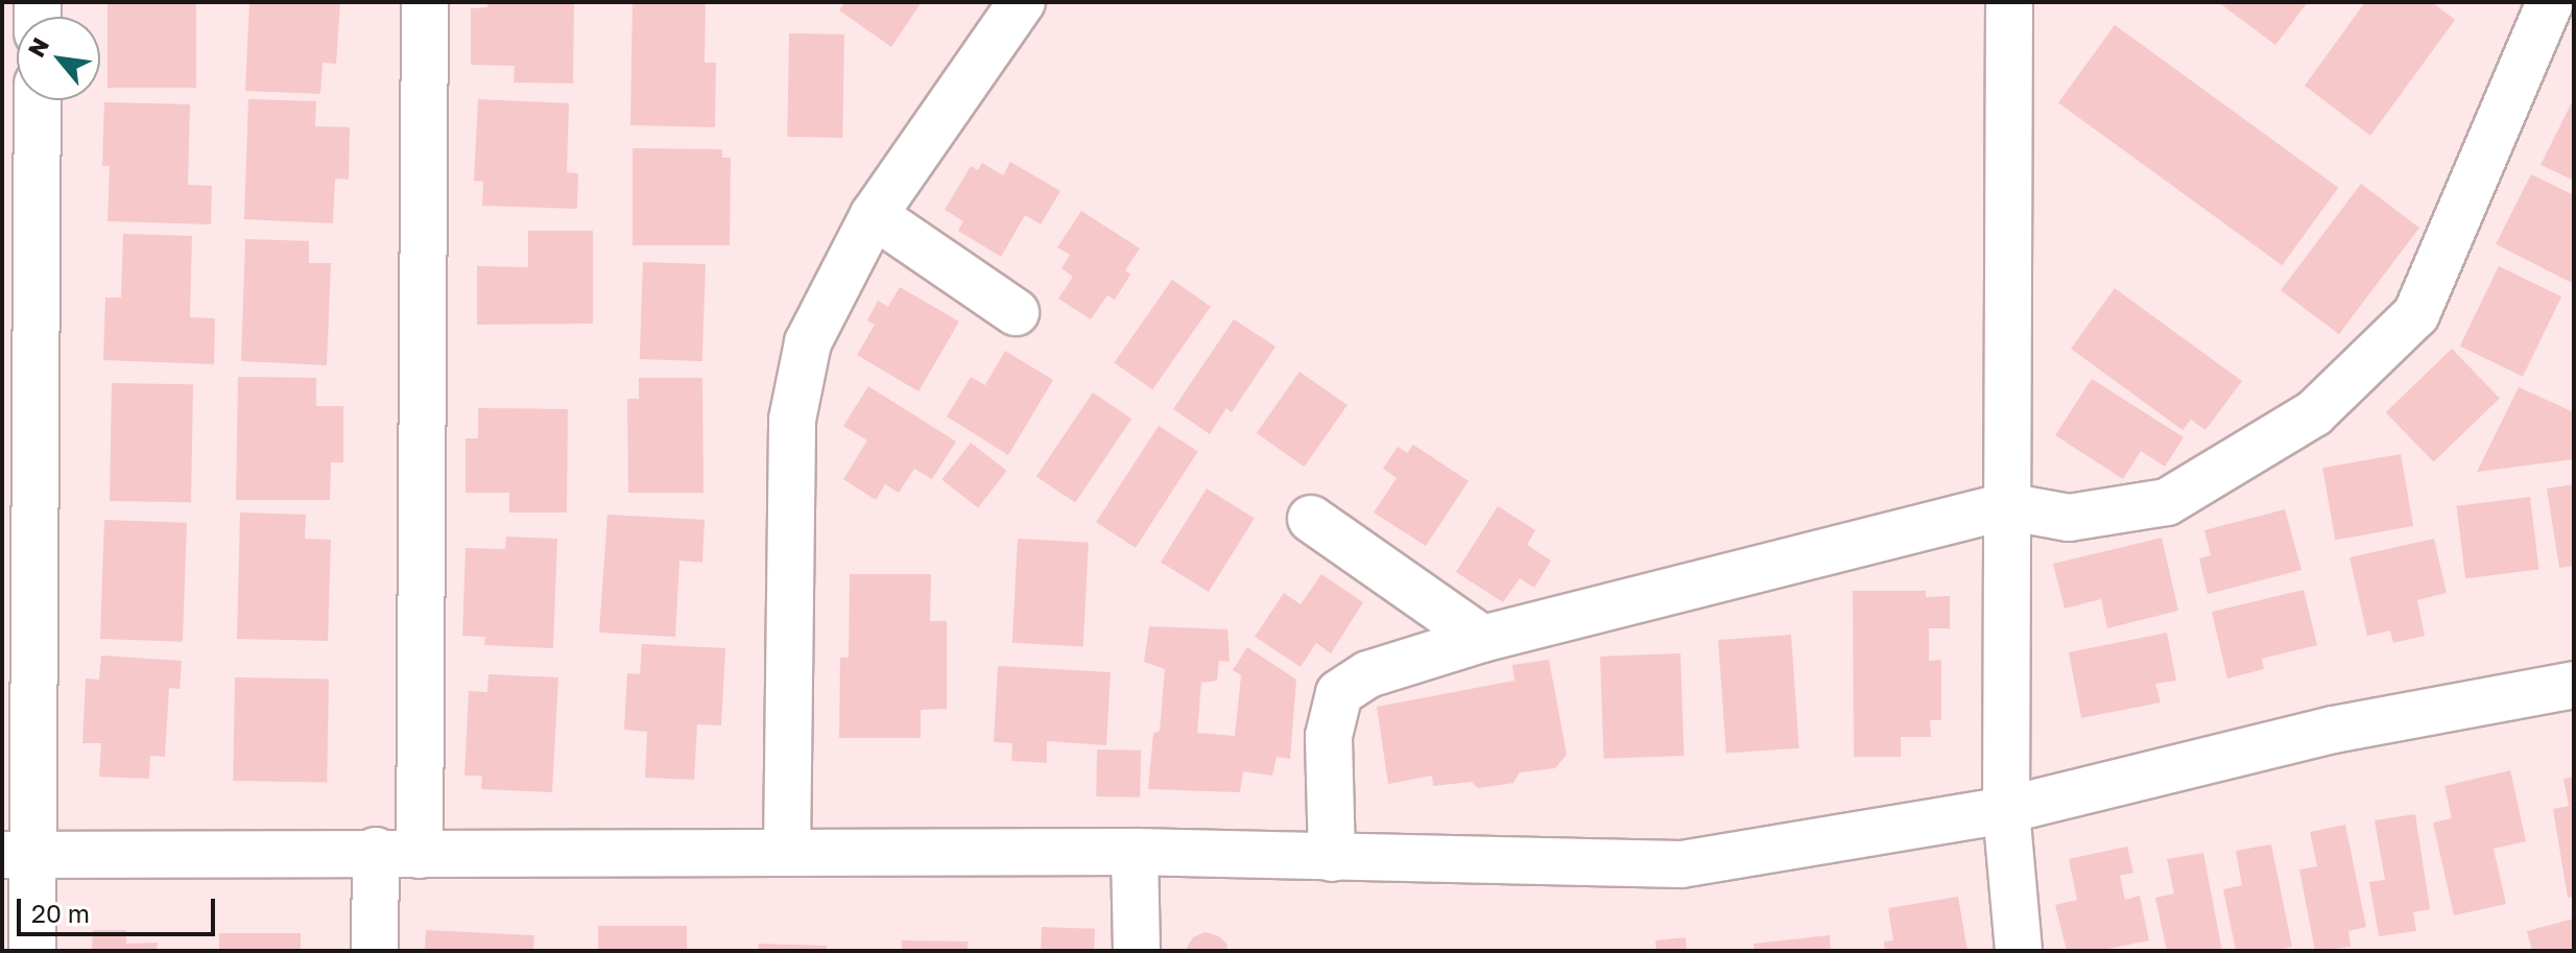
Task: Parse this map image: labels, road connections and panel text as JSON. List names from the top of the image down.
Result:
{
  "scale_bar": "20 m",
  "north": "top left"
}
